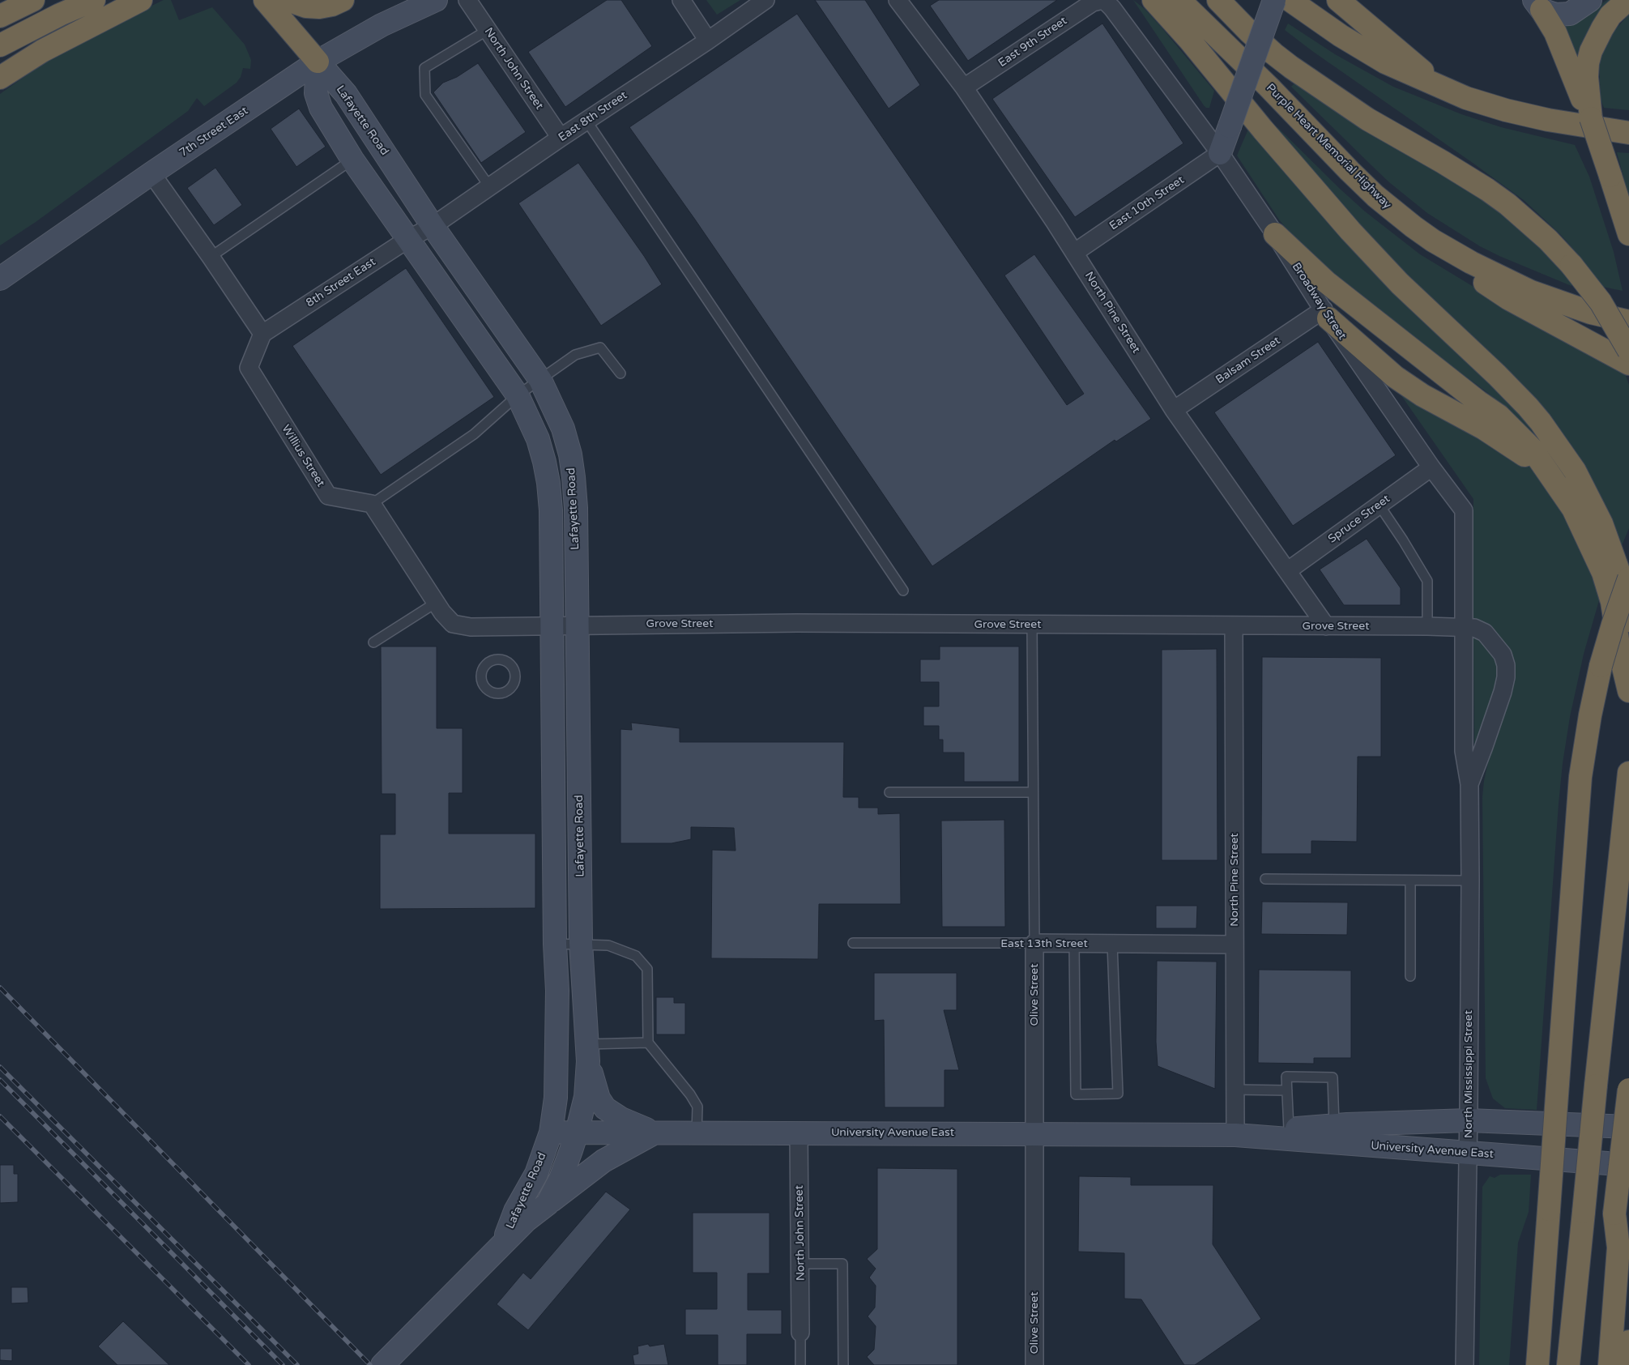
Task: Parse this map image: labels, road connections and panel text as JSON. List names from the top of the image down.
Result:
{
  "streets": {
    "highway": ["Purple Heart Memorial Highway"],
    "main road": ["Lafayette Road", "7th Street East", "University Avenue East"],
    "street": [
      "East 9th Street",
      "North John Street",
      "East 8th Street",
      "East 10th Street",
      "8th Street East",
      "Broadway Street",
      "North Pine Street",
      "Balsam Street",
      "Willius Street",
      "Spruce Street",
      "Grove Street",
      "East 13th Street",
      "Olive Street",
      "North Mississippi Street"
    ]
  },
  "crossings": [
    ["East 9th Street", "Broadway Street"],
    ["East 9th Street", "North Pine Street"],
    ["North John Street", "East 8th Street"],
    ["North John Street", "University Avenue East"],
    ["East 8th Street", "Lafayette Road"],
    ["East 8th Street", "8th Street East"],
    ["Lafayette Road", "7th Street East"],
    ["Lafayette Road", "8th Street East"],
    ["Lafayette Road", "Grove Street"],
    ["Lafayette Road", "University Avenue East"],
    ["East 10th Street", "Broadway Street"],
    ["East 10th Street", "North Pine Street"],
    ["8th Street East", "Willius Street"],
    ["Broadway Street", "Balsam Street"],
    ["Broadway Street", "Spruce Street"],
    ["Broadway Street", "Grove Street"],
    ["Broadway Street", "North Mississippi Street"],
    ["North Pine Street", "Balsam Street"],
    ["North Pine Street", "Spruce Street"],
    ["North Pine Street", "Grove Street"],
    ["North Pine Street", "East 13th Street"],
    ["North Pine Street", "University Avenue East"],
    ["Grove Street", "Olive Street"],
    ["Grove Street", "North Mississippi Street"],
    ["East 13th Street", "Olive Street"],
    ["Olive Street", "University Avenue East"],
    ["North Mississippi Street", "University Avenue East"]
  ]
}
